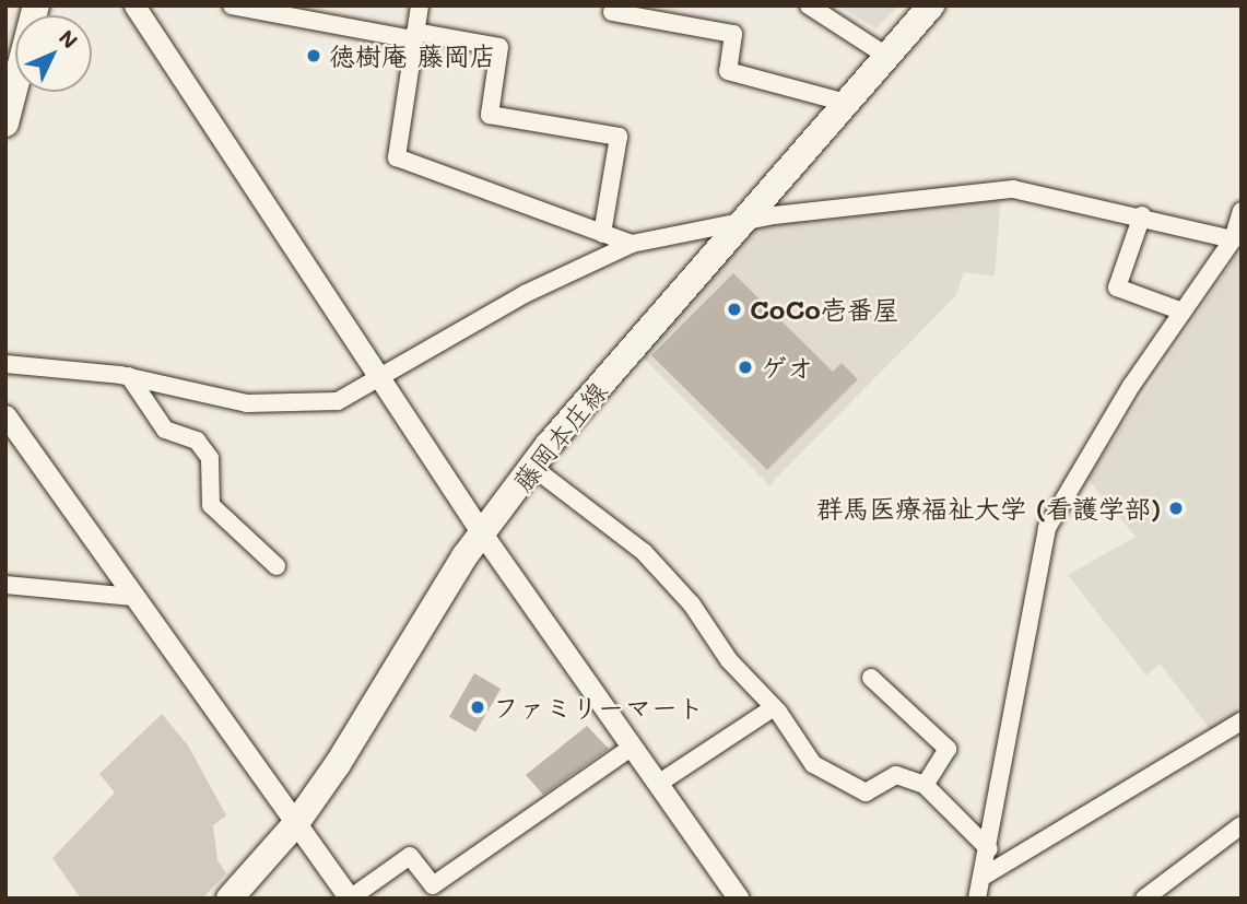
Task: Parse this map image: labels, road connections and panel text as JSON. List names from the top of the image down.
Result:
{
  "streets": {
    "main road": ["藤岡本庄線"]
  },
  "places": [
    "徳樹庵 藤岡店",
    "CoCo壱番屋",
    "ゲオ",
    "群馬医療福祉大学 (看護学部)",
    "ファミリーマート"
  ],
  "north": "top right"
}
